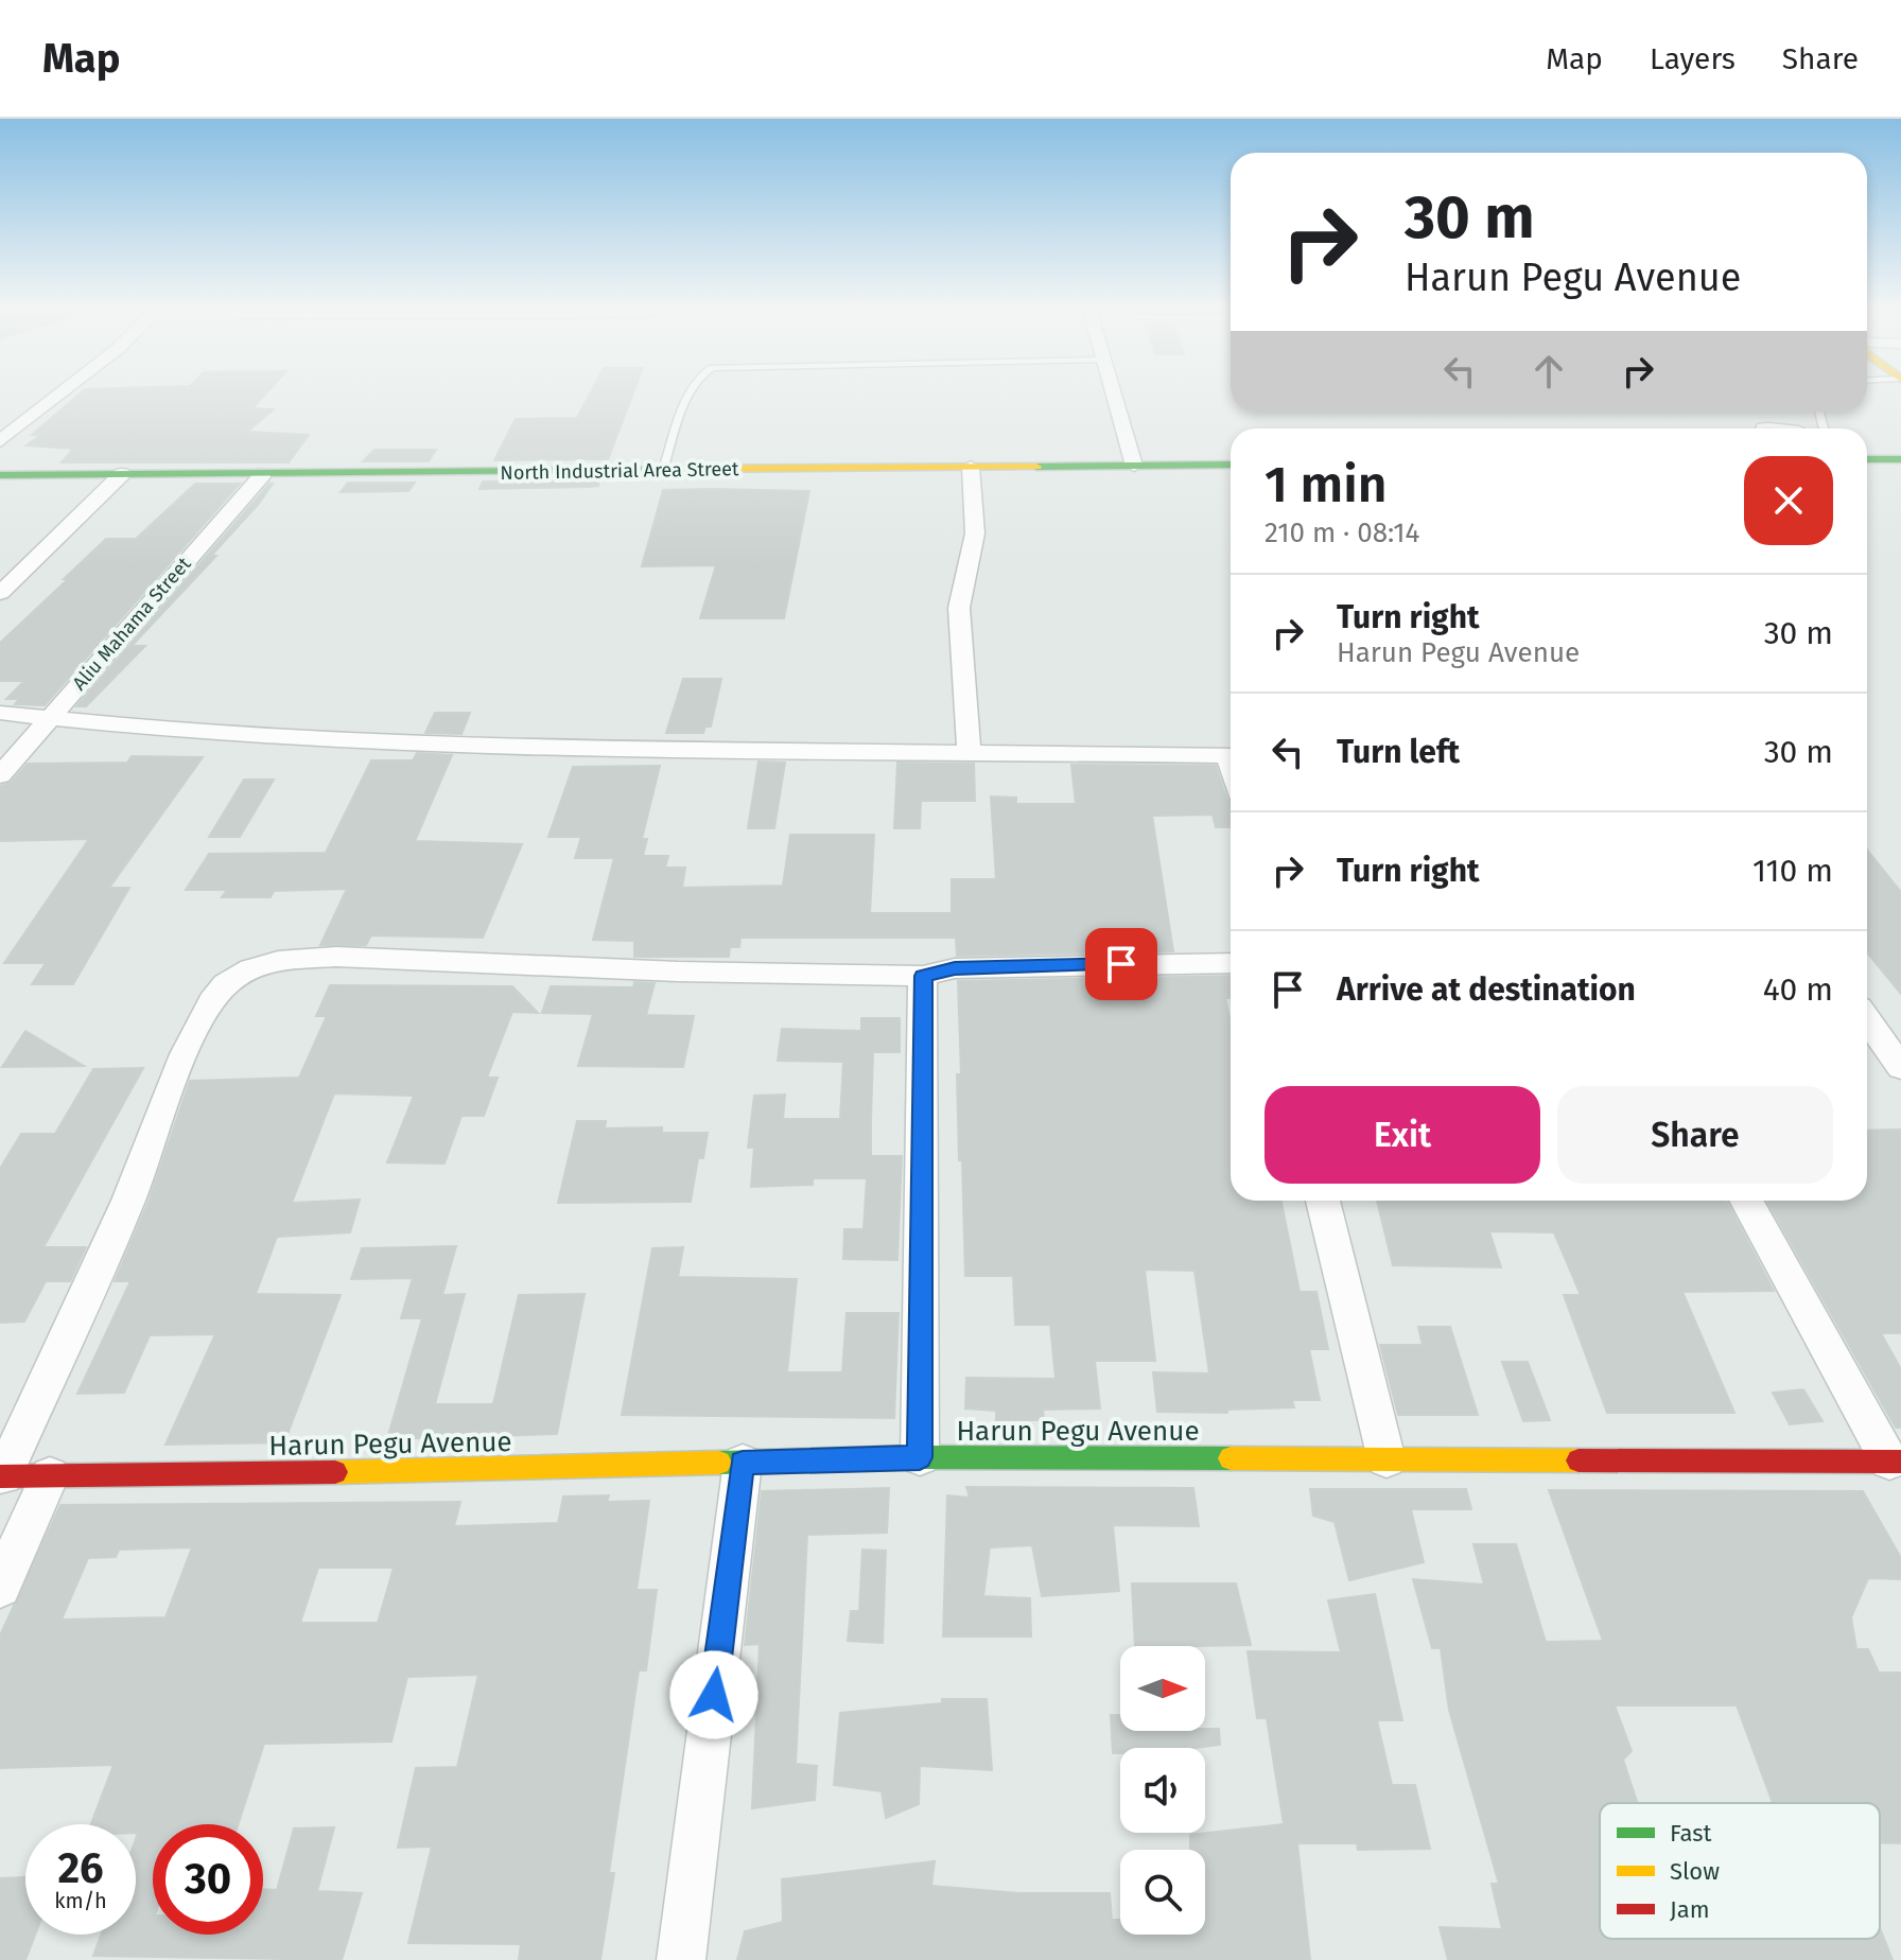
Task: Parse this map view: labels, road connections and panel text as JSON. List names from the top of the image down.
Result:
{
  "streets": {
    "main road": ["North Industrial Area Street", "Harun Pegu Avenue"],
    "street": ["Aliu Mahama Street"]
  },
  "crossings": [
    ["North Industrial Area Street", "Aliu Mahama Street"]
  ],
  "legend": ["Fast", "Slow", "Jam"],
  "north": "right",
  "page": {
    "header": "Map",
    "nav": ["Map", "Layers", "Share"],
    "turn": ["30 m", "Harun Pegu Avenue"],
    "heading": ["1 min", "210 m · 08:14"],
    "list": [
      {
        "name": "Turn right",
        "note": "Harun Pegu Avenue",
        "value": "30 m"
      },
      {
        "name": "Turn left",
        "value": "30 m"
      },
      {
        "name": "Turn right",
        "value": "110 m"
      },
      {
        "name": "Arrive at destination",
        "value": "40 m"
      }
    ],
    "buttons": ["Exit", "Share"],
    "speed": "26 km/h",
    "limit": "30"
  }
}
